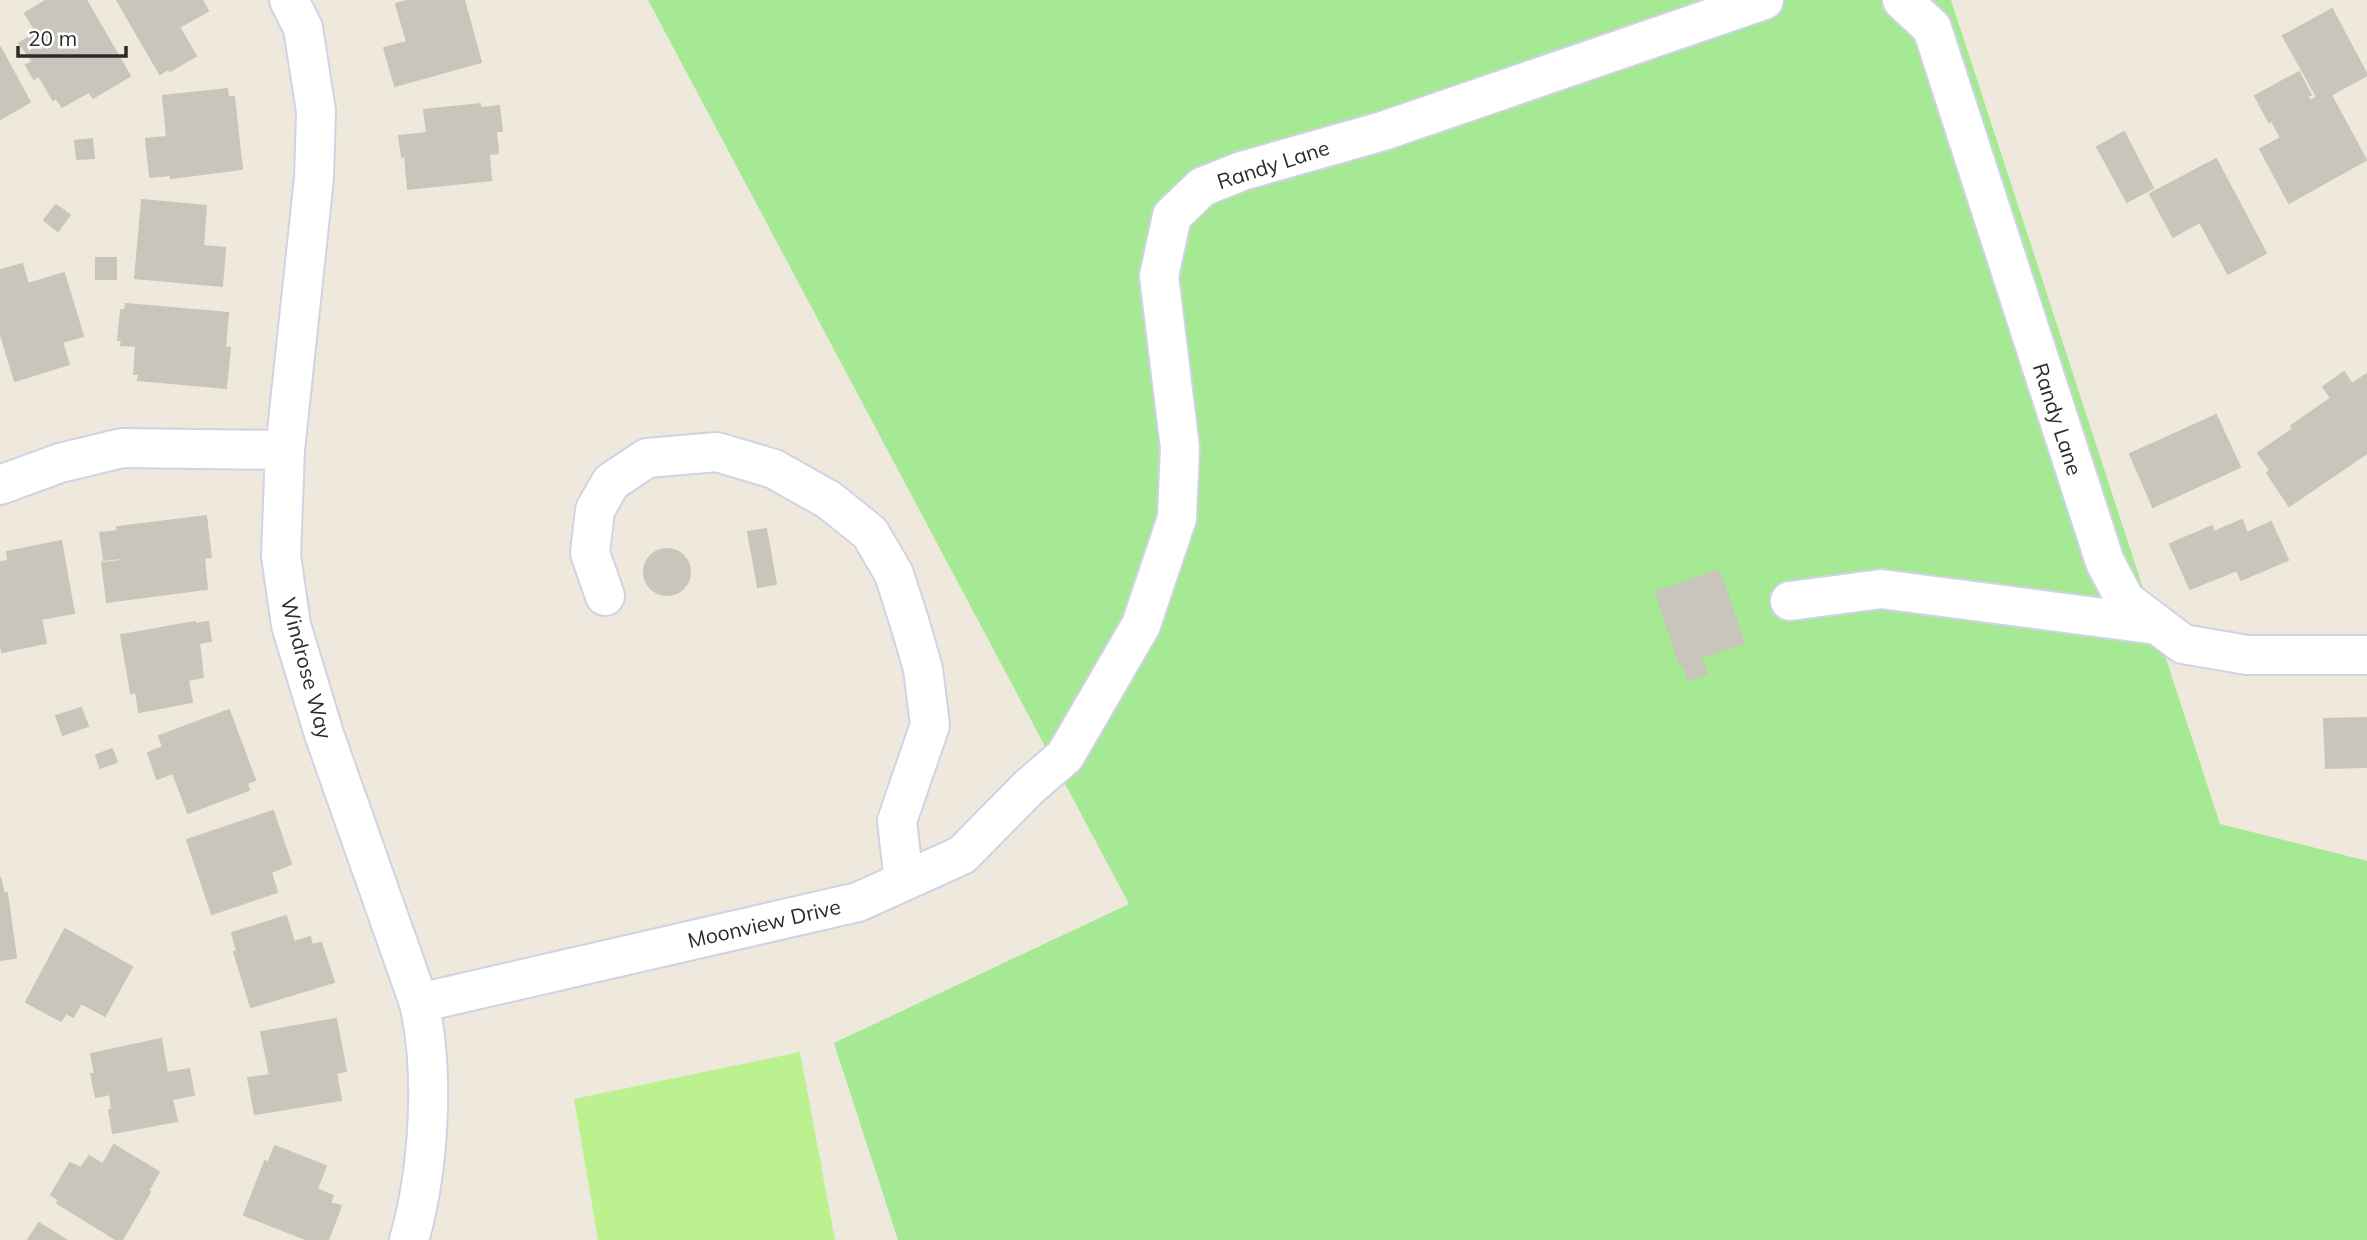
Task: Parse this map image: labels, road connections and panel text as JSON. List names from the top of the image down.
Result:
{
  "streets": {
    "street": ["Randy Lane", "Windrose Way", "Moonview Drive"]
  },
  "crossings": [
    ["Randy Lane", "Moonview Drive"],
    ["Windrose Way", "Moonview Drive"]
  ],
  "scale_bar": "20 m"
}
